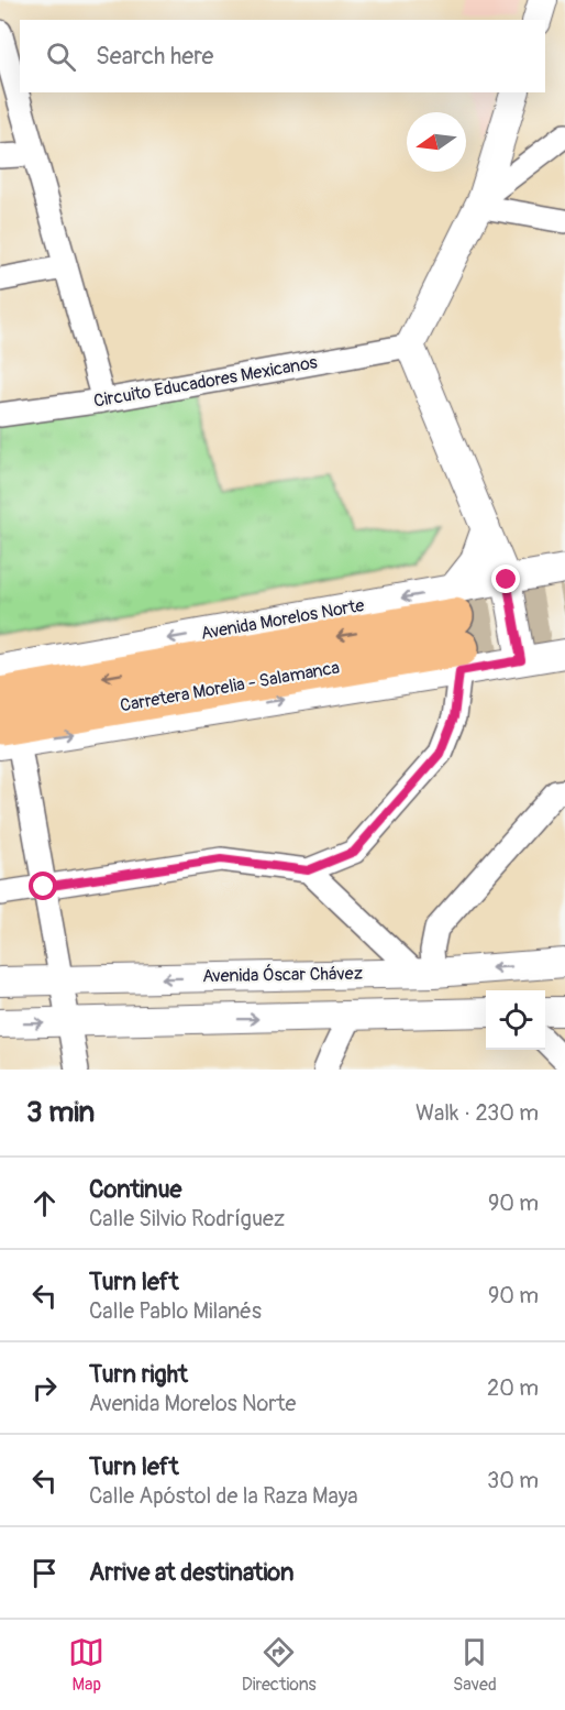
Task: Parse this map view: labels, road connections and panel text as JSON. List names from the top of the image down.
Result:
{
  "streets": {
    "highway": ["Carretera Morelia - Salamanca"],
    "street": ["Circuito Educadores Mexicanos", "Avenida Morelos Norte", "Avenida Óscar Chávez"]
  },
  "crossings": [
    ["Avenida Morelos Norte", "Carretera Morelia - Salamanca"]
  ],
  "north": "left",
  "page": {
    "search": "Search here",
    "heading": ["3 min", "Walk · 230 m"],
    "list": [
      ["Continue", "Calle Silvio Rodríguez", "90 m"],
      ["Turn left", "Calle Pablo Milanés", "90 m"],
      ["Turn right", "Avenida Morelos Norte", "20 m"],
      ["Turn left", "Calle Apóstol de la Raza Maya", "30 m"],
      "Arrive at destination"
    ],
    "nav": ["Map", "Directions", "Saved"]
  }
}
